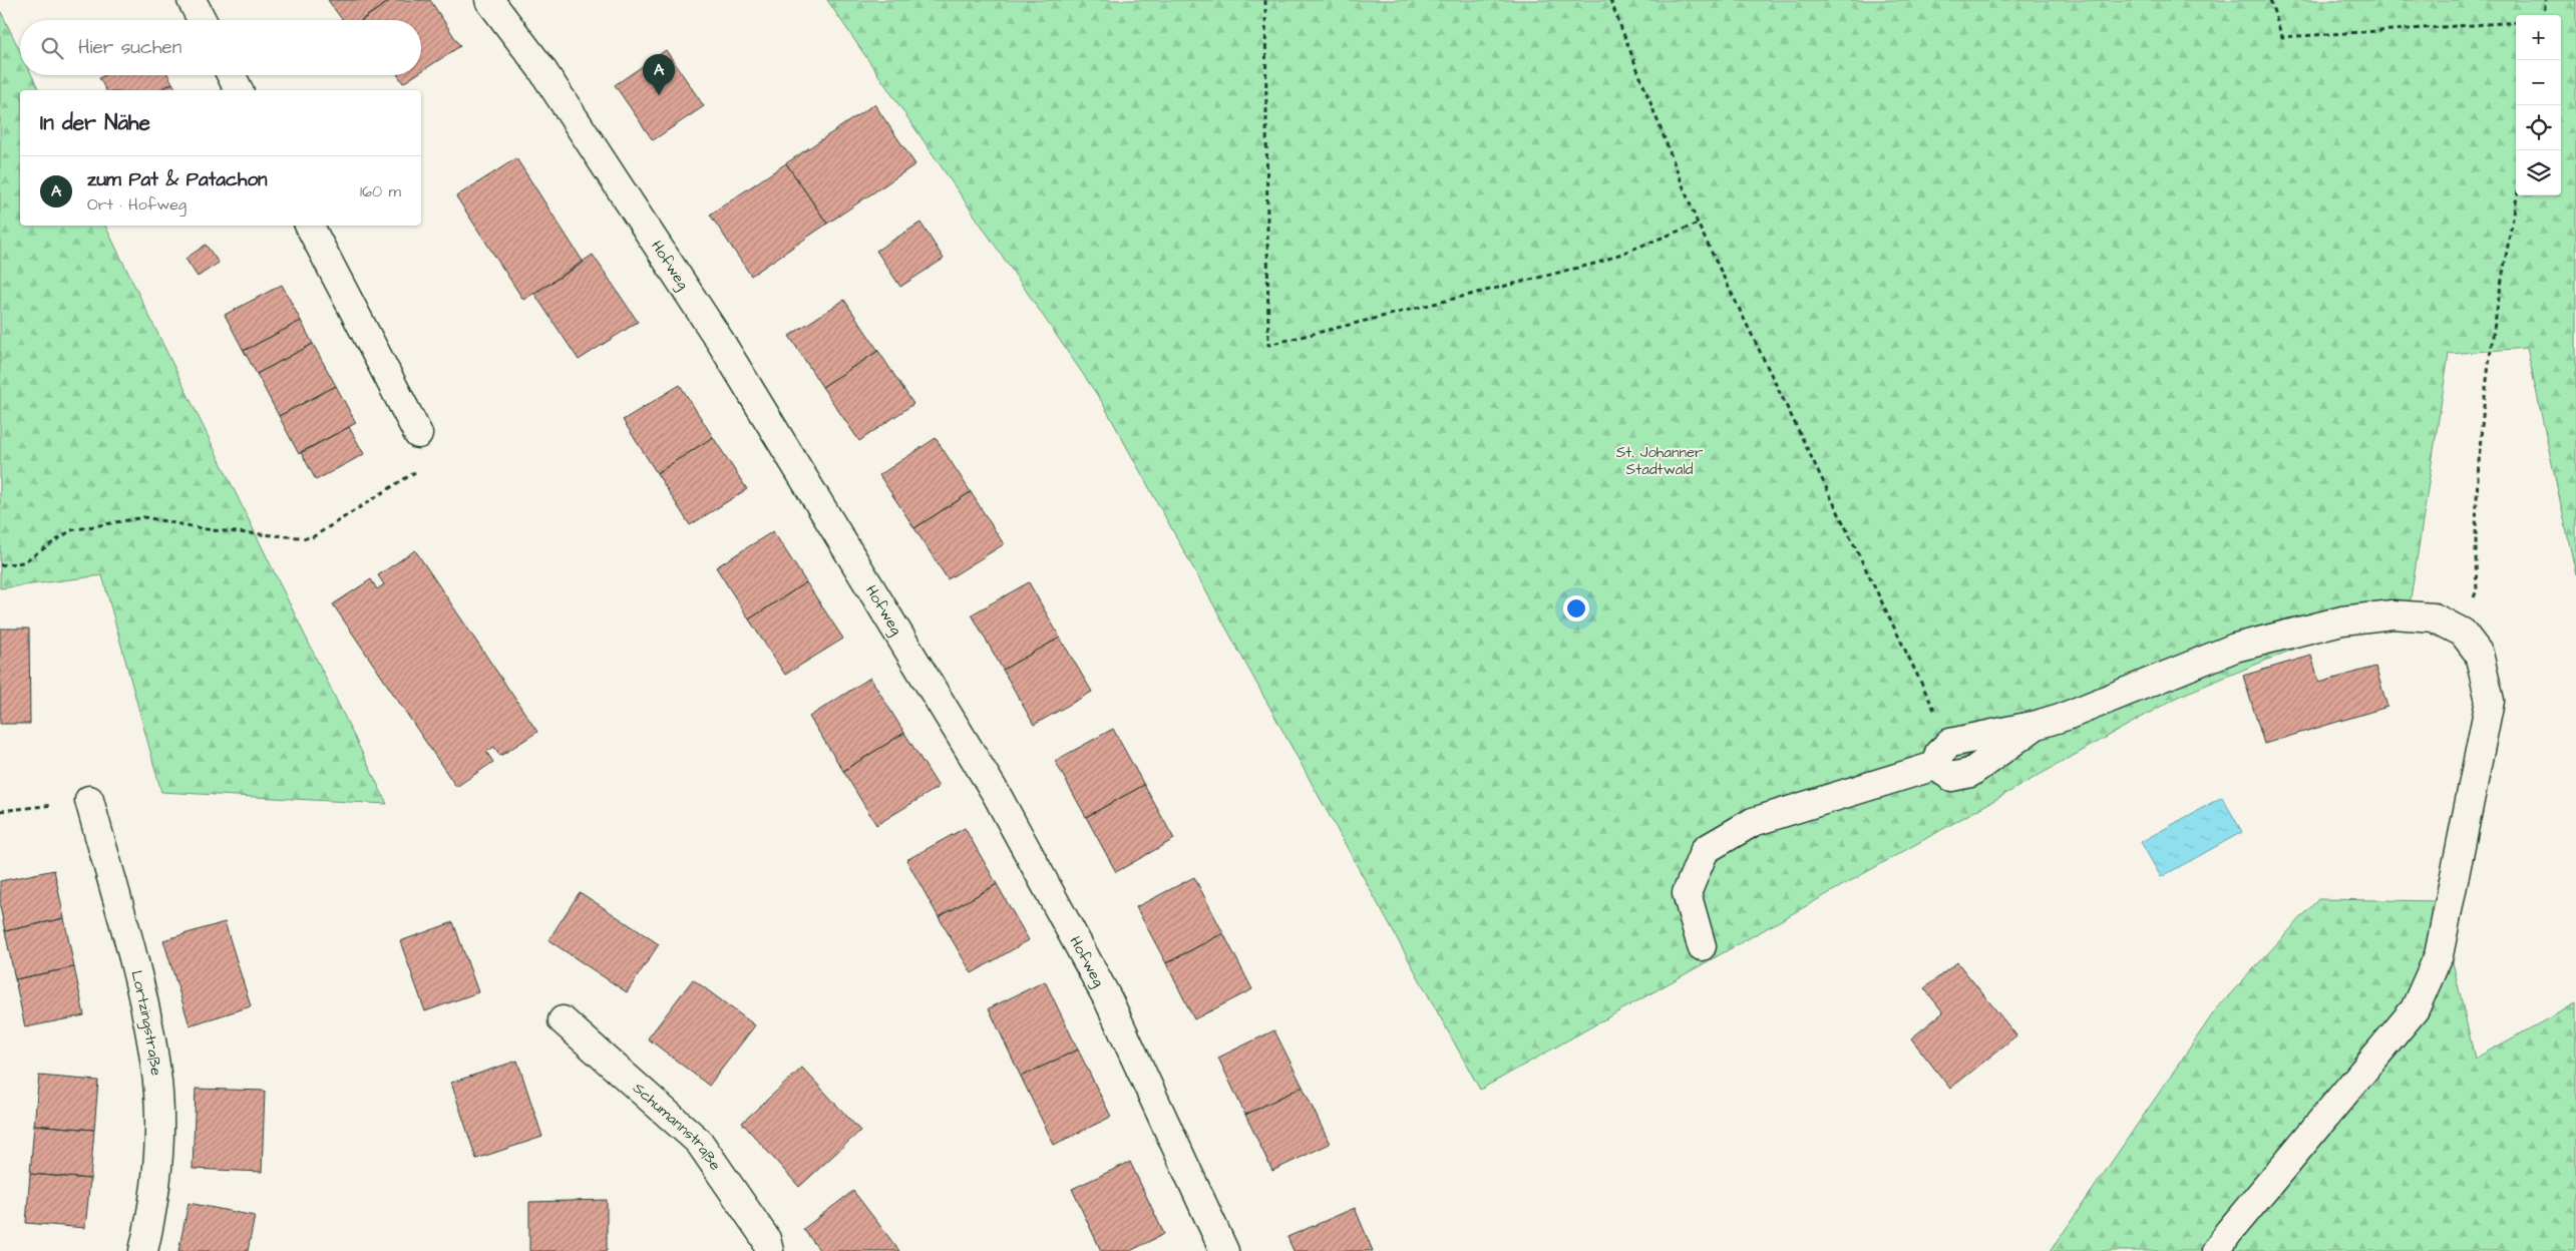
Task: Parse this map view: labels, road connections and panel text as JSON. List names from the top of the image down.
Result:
{
  "streets": {
    "street": ["Hofweg", "Lortzingstraße", "Schumannstraße"]
  },
  "parks": ["St. Johanner Stadtwald"],
  "page": {
    "map_buttons": ["+", "−"],
    "search": "Hier suchen",
    "pins": "A",
    "heading": "In der Nähe",
    "list": [
      {
        "mark": "A",
        "name": "zum Pat & Patachon",
        "note": "Ort · Hofweg",
        "value": "160 m"
      }
    ]
  }
}
